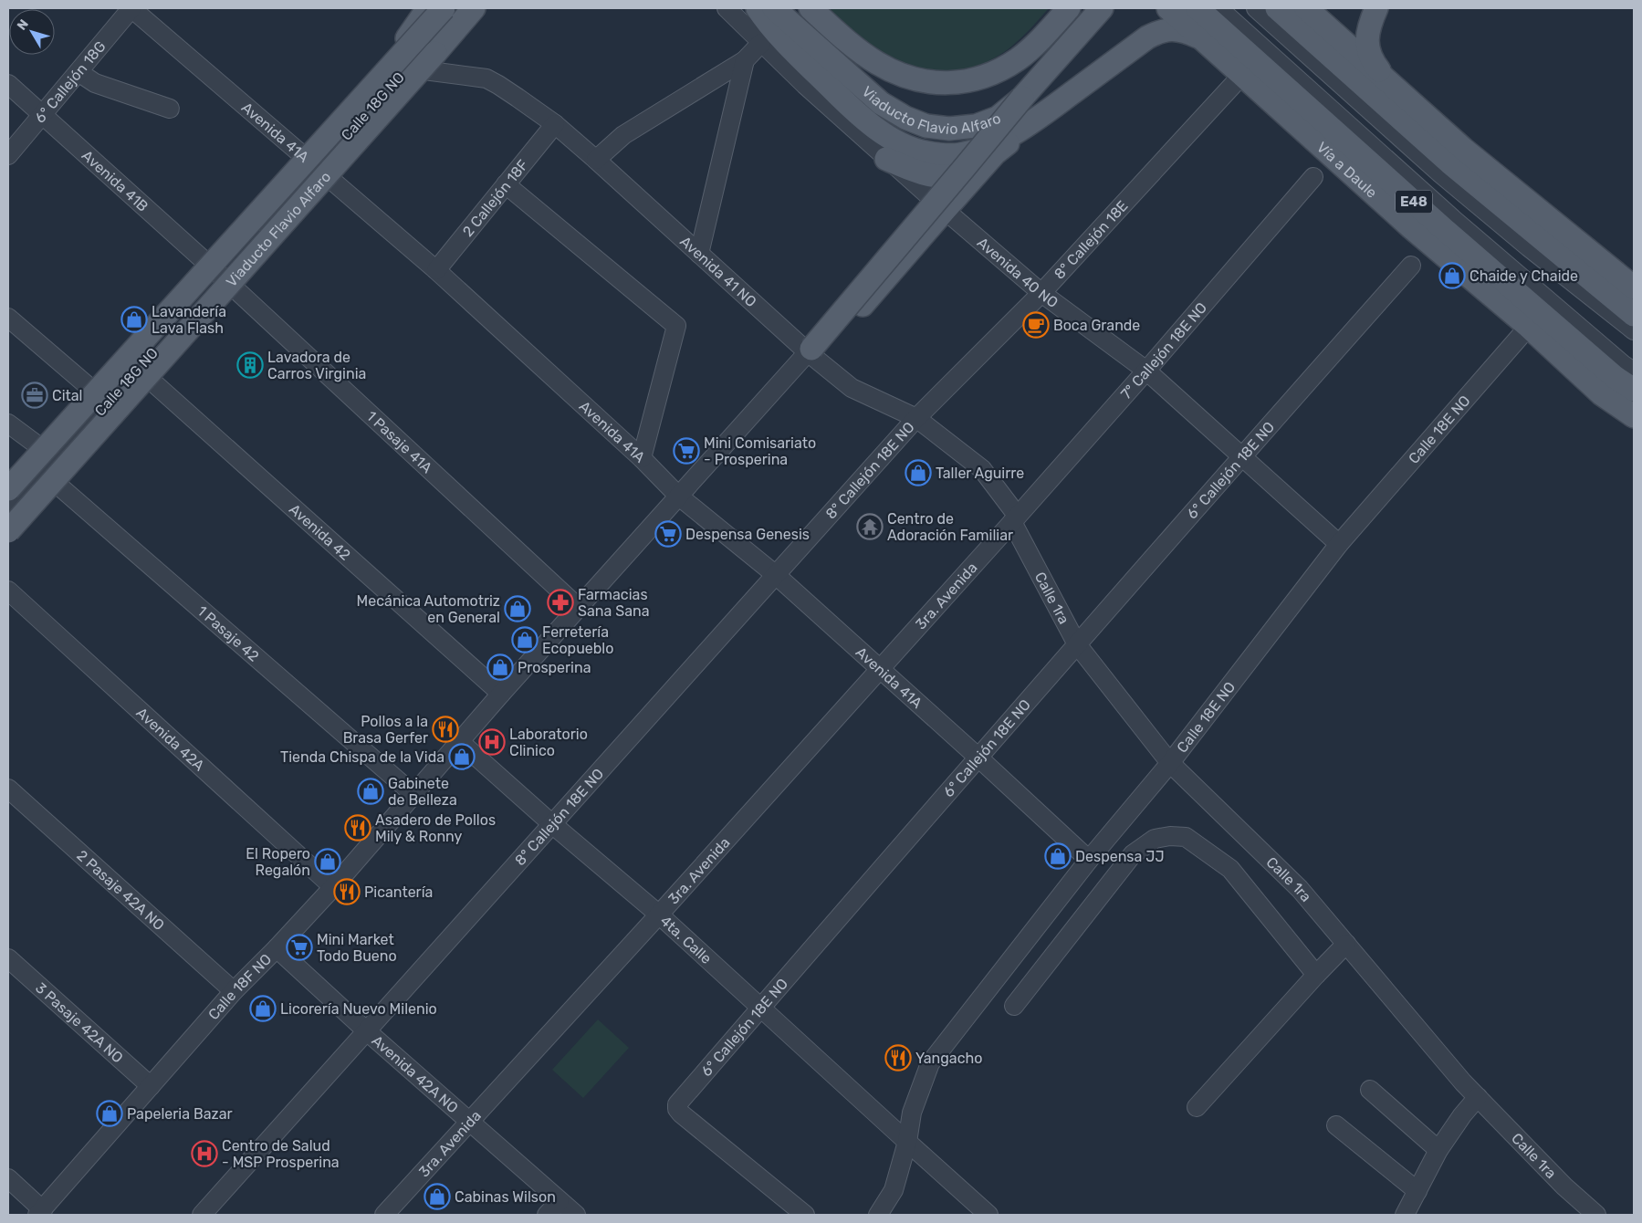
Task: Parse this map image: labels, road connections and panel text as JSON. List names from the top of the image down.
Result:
{
  "streets": {
    "main road": ["Viaducto Flavio Alfaro", "Vía a Daule", "E48"],
    "street": [
      "6° Callejón 18G",
      "Calle 18G NO",
      "Avenida 41A",
      "Avenida 41B",
      "2 Callejón 18F",
      "8° Callejón 18E",
      "Avenida 41 NO",
      "Avenida 40 NO",
      "7° Callejón 18E NO",
      "Calle 18E NO",
      "1 Pasaje 41A",
      "8° Callejón 18E NO",
      "6° Callejón 18E NO",
      "Avenida 42",
      "3ra. Avenida",
      "Calle 1ra",
      "1 Pasaje 42",
      "Avenida 42A",
      "2 Pasaje 42A NO",
      "4ta. Calle",
      "Calle 18F NO",
      "3 Pasaje 42A NO",
      "Avenida 42A NO"
    ]
  },
  "crossings": [
    ["6° Callejón 18G", "Avenida 41A"],
    ["6° Callejón 18G", "Avenida 41B"],
    ["Viaducto Flavio Alfaro", "Calle 18G NO"],
    ["Calle 18G NO", "Avenida 41A"],
    ["Calle 18G NO", "Avenida 41B"],
    ["Calle 18G NO", "Avenida 41 NO"],
    ["Calle 18G NO", "1 Pasaje 41A"],
    ["Calle 18G NO", "Avenida 42"],
    ["Calle 18G NO", "1 Pasaje 42"],
    ["Avenida 41A", "2 Callejón 18F"],
    ["Avenida 41A", "Calle 18E NO"],
    ["Avenida 41A", "8° Callejón 18E NO"],
    ["Avenida 41A", "6° Callejón 18E NO"],
    ["Avenida 41A", "3ra. Avenida"],
    ["Avenida 41A", "Calle 18F NO"],
    ["Vía a Daule", "8° Callejón 18E"],
    ["Vía a Daule", "Calle 18E NO"],
    ["Avenida 41B", "1 Pasaje 41A"],
    ["2 Callejón 18F", "Avenida 41 NO"],
    ["8° Callejón 18E", "Avenida 41 NO"],
    ["8° Callejón 18E", "Avenida 40 NO"],
    ["8° Callejón 18E", "8° Callejón 18E NO"],
    ["Avenida 41 NO", "7° Callejón 18E NO"],
    ["Avenida 41 NO", "8° Callejón 18E NO"],
    ["Avenida 41 NO", "3ra. Avenida"],
    ["Avenida 41 NO", "Calle 1ra"],
    ["Avenida 41 NO", "Calle 18F NO"],
    ["Avenida 40 NO", "7° Callejón 18E NO"],
    ["Avenida 40 NO", "Calle 18E NO"],
    ["Avenida 40 NO", "6° Callejón 18E NO"],
    ["7° Callejón 18E NO", "3ra. Avenida"],
    ["7° Callejón 18E NO", "Calle 1ra"],
    ["Calle 18E NO", "Calle 1ra"],
    ["Calle 18E NO", "4ta. Calle"],
    ["1 Pasaje 41A", "Calle 18F NO"],
    ["8° Callejón 18E NO", "4ta. Calle"],
    ["8° Callejón 18E NO", "Avenida 42A NO"],
    ["6° Callejón 18E NO", "Calle 1ra"],
    ["6° Callejón 18E NO", "4ta. Calle"],
    ["Avenida 42", "Calle 18F NO"],
    ["3ra. Avenida", "Calle 1ra"],
    ["3ra. Avenida", "4ta. Calle"],
    ["3ra. Avenida", "Avenida 42A NO"],
    ["1 Pasaje 42", "Calle 18F NO"],
    ["Avenida 42A", "Calle 18F NO"],
    ["2 Pasaje 42A NO", "Calle 18F NO"],
    ["4ta. Calle", "Calle 18F NO"],
    ["Calle 18F NO", "3 Pasaje 42A NO"],
    ["Calle 18F NO", "Avenida 42A NO"]
  ],
  "places": {
    "shop": [
      "Chaide y Chaide",
      "Lavandería Lava Flash",
      "Taller Aguirre",
      "Mecánica Automotriz en General",
      "Ferretería Ecopueblo",
      "Prosperina",
      "Tienda Chispa de la Vida",
      "Gabinete de Belleza",
      "Despensa JJ",
      "El Ropero Regalón",
      "Licorería Nuevo Milenio",
      "Papeleria Bazar",
      "Cabinas Wilson"
    ],
    "cafe": ["Boca Grande"],
    "building": ["Lavadora de Carros Virginia"],
    "office": ["Cital"],
    "supermarket": ["Mini Comisariato - Prosperina", "Despensa Genesis", "Mini Market Todo Bueno"],
    "temple": ["Centro de Adoración Familiar"],
    "pharmacy": ["Farmacias Sana Sana"],
    "restaurant": [
      "Pollos a la Brasa Gerfer",
      "Asadero de Pollos Mily & Ronny",
      "Picantería",
      "Yangacho"
    ],
    "hospital": ["Laboratorio Clinico", "Centro de Salud - MSP Prosperina"]
  },
  "north": "top left"
}
